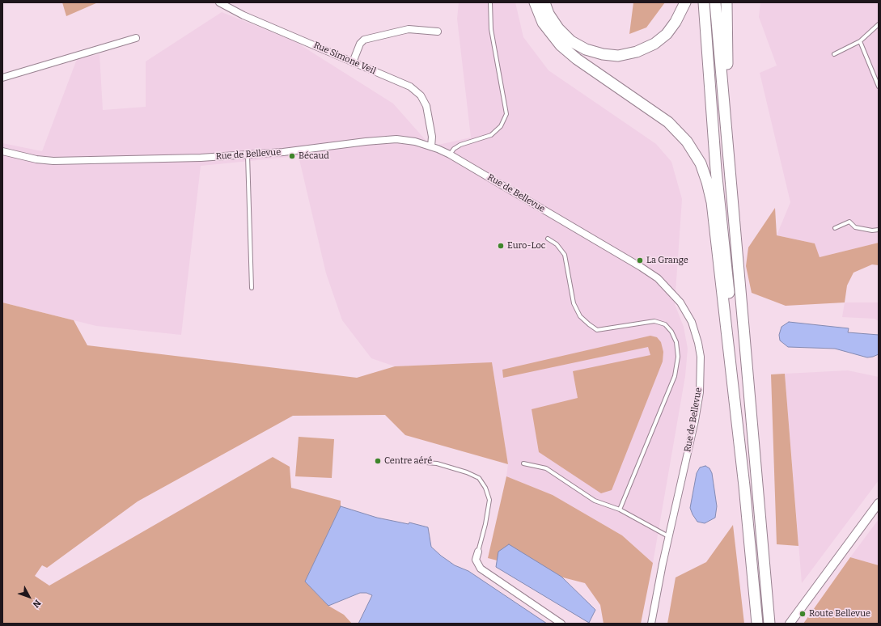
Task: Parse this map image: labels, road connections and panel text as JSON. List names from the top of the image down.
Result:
{
  "streets": {
    "street": ["Rue Simone Veil", "Rue de Bellevue"]
  },
  "crossings": [
    ["Rue Simone Veil", "Rue de Bellevue"]
  ],
  "places": [
    "Bécaud",
    "Euro-Loc",
    "La Grange",
    "Centre aéré",
    "Route Bellevue"
  ],
  "north": "bottom right"
}
